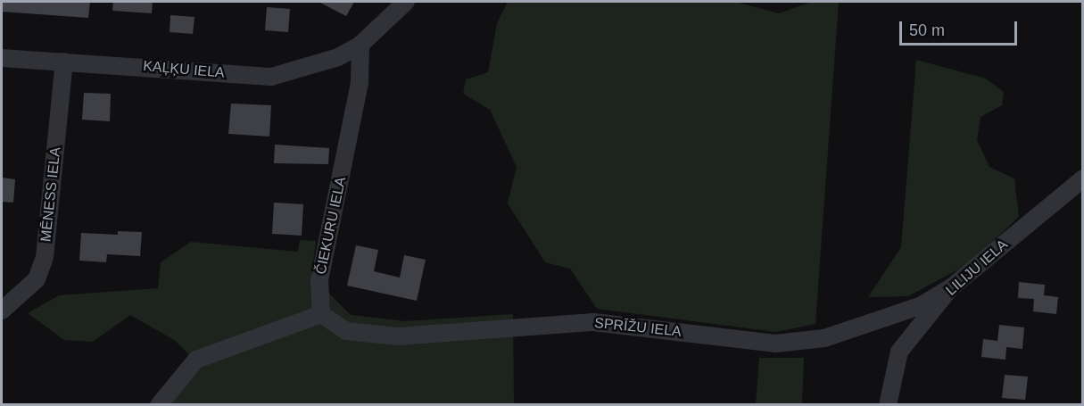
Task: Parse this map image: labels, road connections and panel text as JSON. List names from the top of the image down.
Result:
{
  "streets": {
    "street": [
      "KAĻĶU IELA",
      "MĒNESS IELA",
      "ČIEKURU IELA",
      "LILIJU IELA",
      "SPRĪŽU IELA"
    ]
  },
  "crossings": [
    ["KAĻĶU IELA", "MĒNESS IELA"],
    ["KAĻĶU IELA", "ČIEKURU IELA"],
    ["ČIEKURU IELA", "SPRĪŽU IELA"],
    ["LILIJU IELA", "SPRĪŽU IELA"]
  ],
  "scale_bar": "50 m"
}
